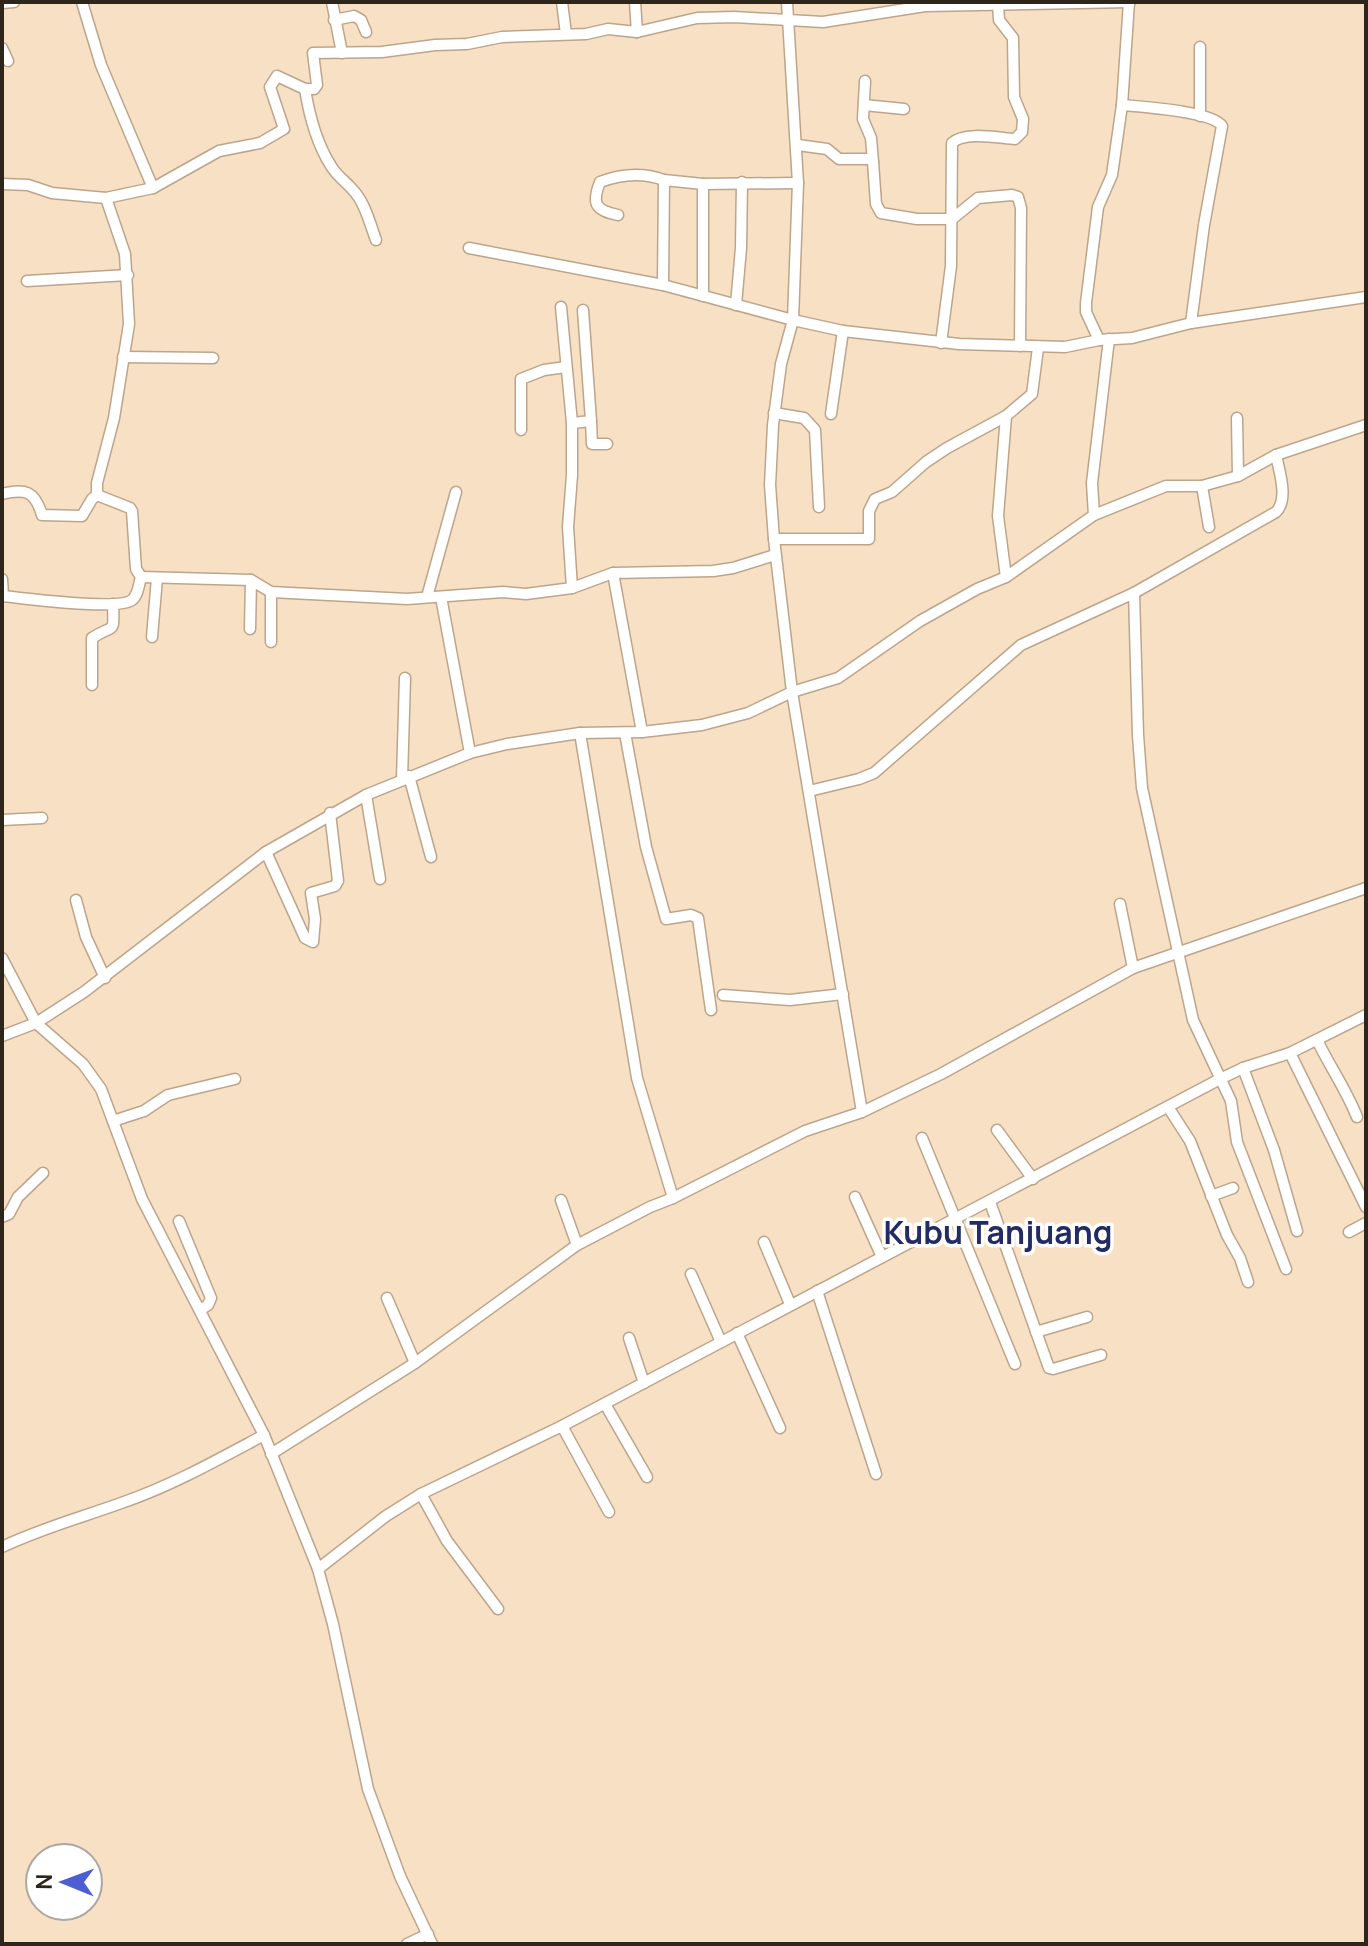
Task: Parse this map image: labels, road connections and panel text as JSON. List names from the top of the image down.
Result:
{
  "districts": ["Kubu Tanjuang"],
  "north": "left"
}
